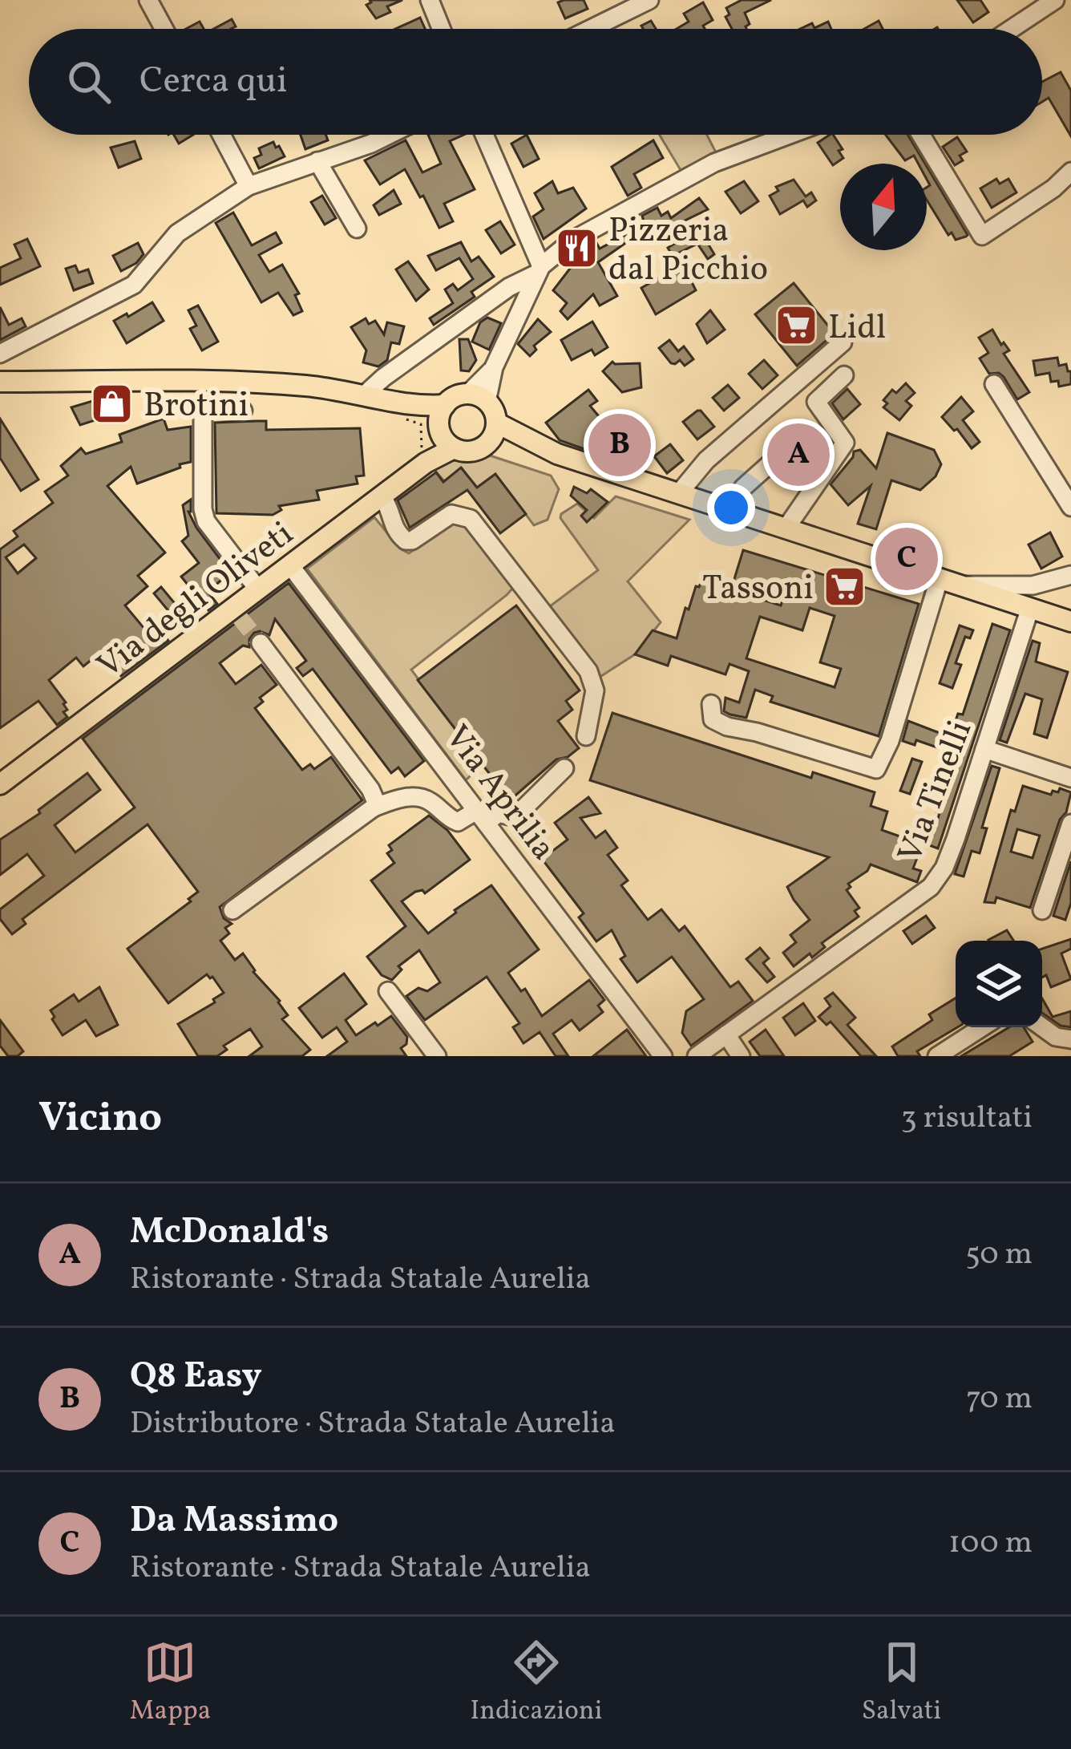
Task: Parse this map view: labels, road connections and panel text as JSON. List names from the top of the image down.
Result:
{
  "streets": {
    "main road": ["Via degli Oliveti"],
    "street": ["Via Tinelli", "Via Aprilia"]
  },
  "crossings": [
    ["Via degli Oliveti", "Via Aprilia"]
  ],
  "places": {
    "restaurant": ["Pizzeria dal Picchio"],
    "supermarket": ["Lidl", "Tassoni"],
    "shop": ["Brotini"]
  },
  "north": "top",
  "page": {
    "search": "Cerca qui",
    "pins": ["B", "A", "C"],
    "heading": ["Vicino", "3 risultati"],
    "list": [
      {
        "mark": "A",
        "name": "McDonald's",
        "note": "Ristorante · Strada Statale Aurelia",
        "value": "50 m"
      },
      {
        "mark": "B",
        "name": "Q8 Easy",
        "note": "Distributore · Strada Statale Aurelia",
        "value": "70 m"
      },
      {
        "mark": "C",
        "name": "Da Massimo",
        "note": "Ristorante · Strada Statale Aurelia",
        "value": "100 m"
      }
    ],
    "nav": ["Mappa", "Indicazioni", "Salvati"]
  }
}
